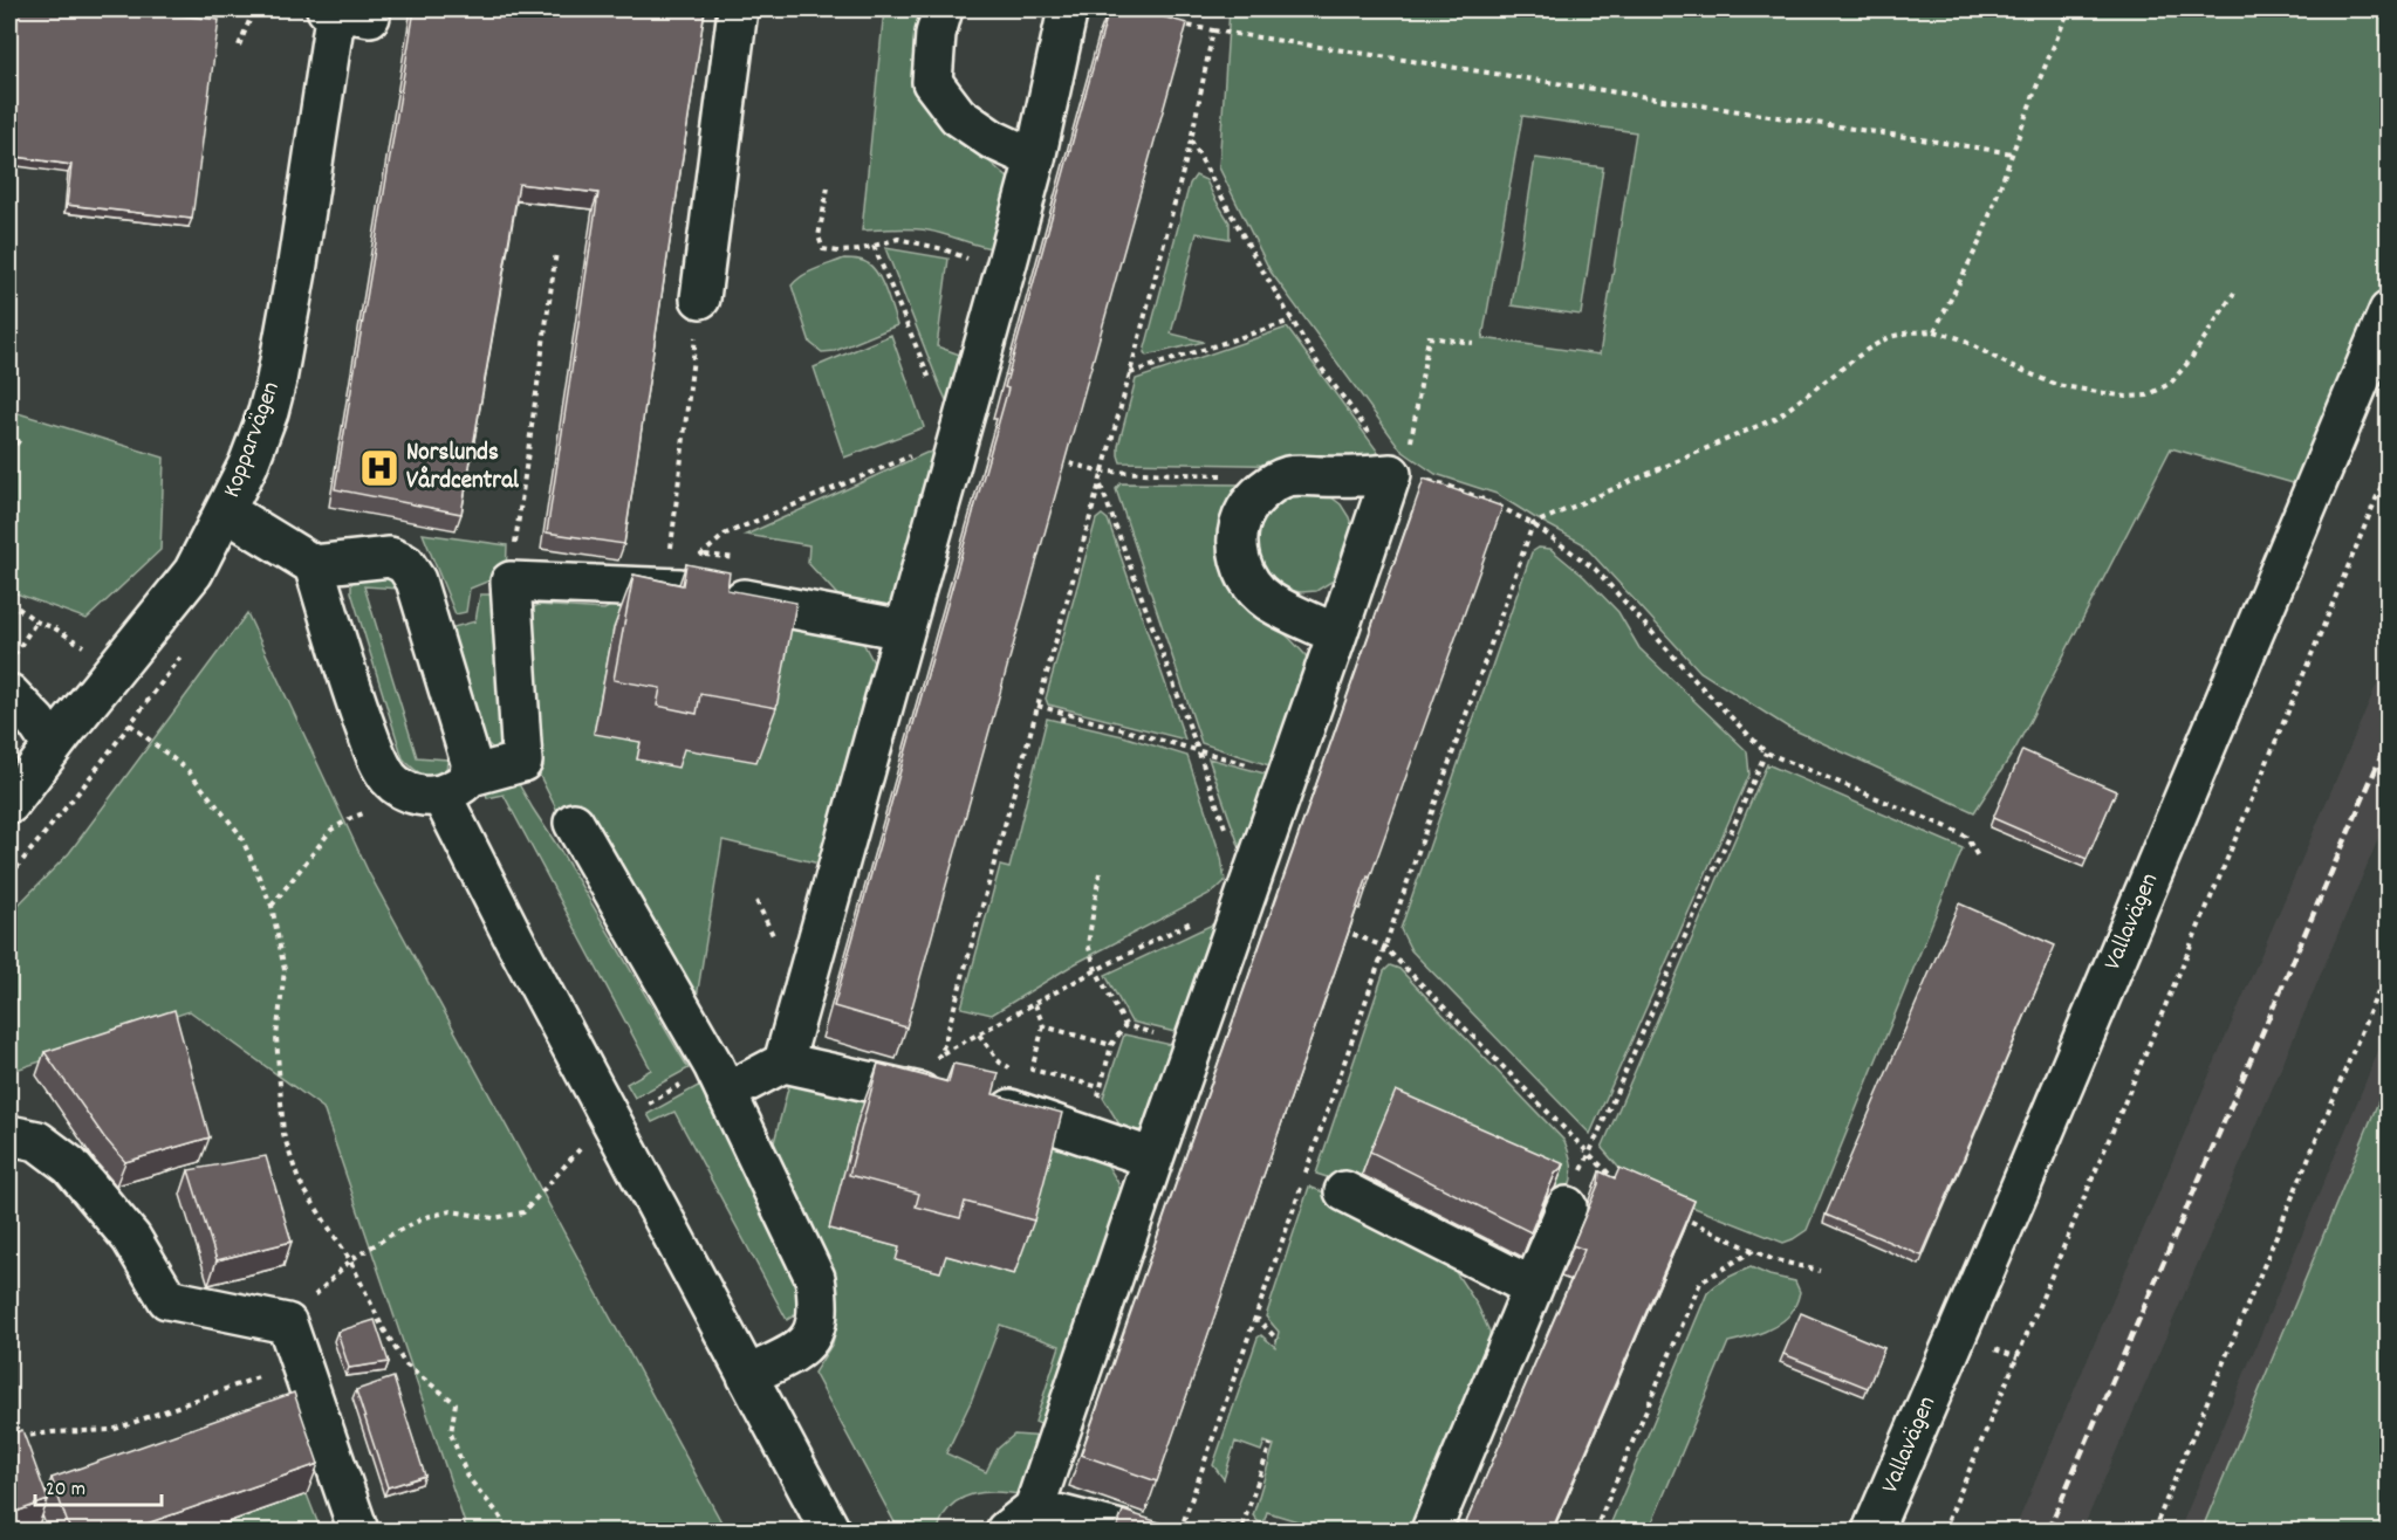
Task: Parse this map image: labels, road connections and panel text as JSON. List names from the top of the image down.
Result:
{
  "streets": {
    "street": ["Kopparvägen", "Vallavägen"]
  },
  "places": {
    "hospital": ["Norslunds Vårdcentral"]
  },
  "scale_bar": "20 m"
}
